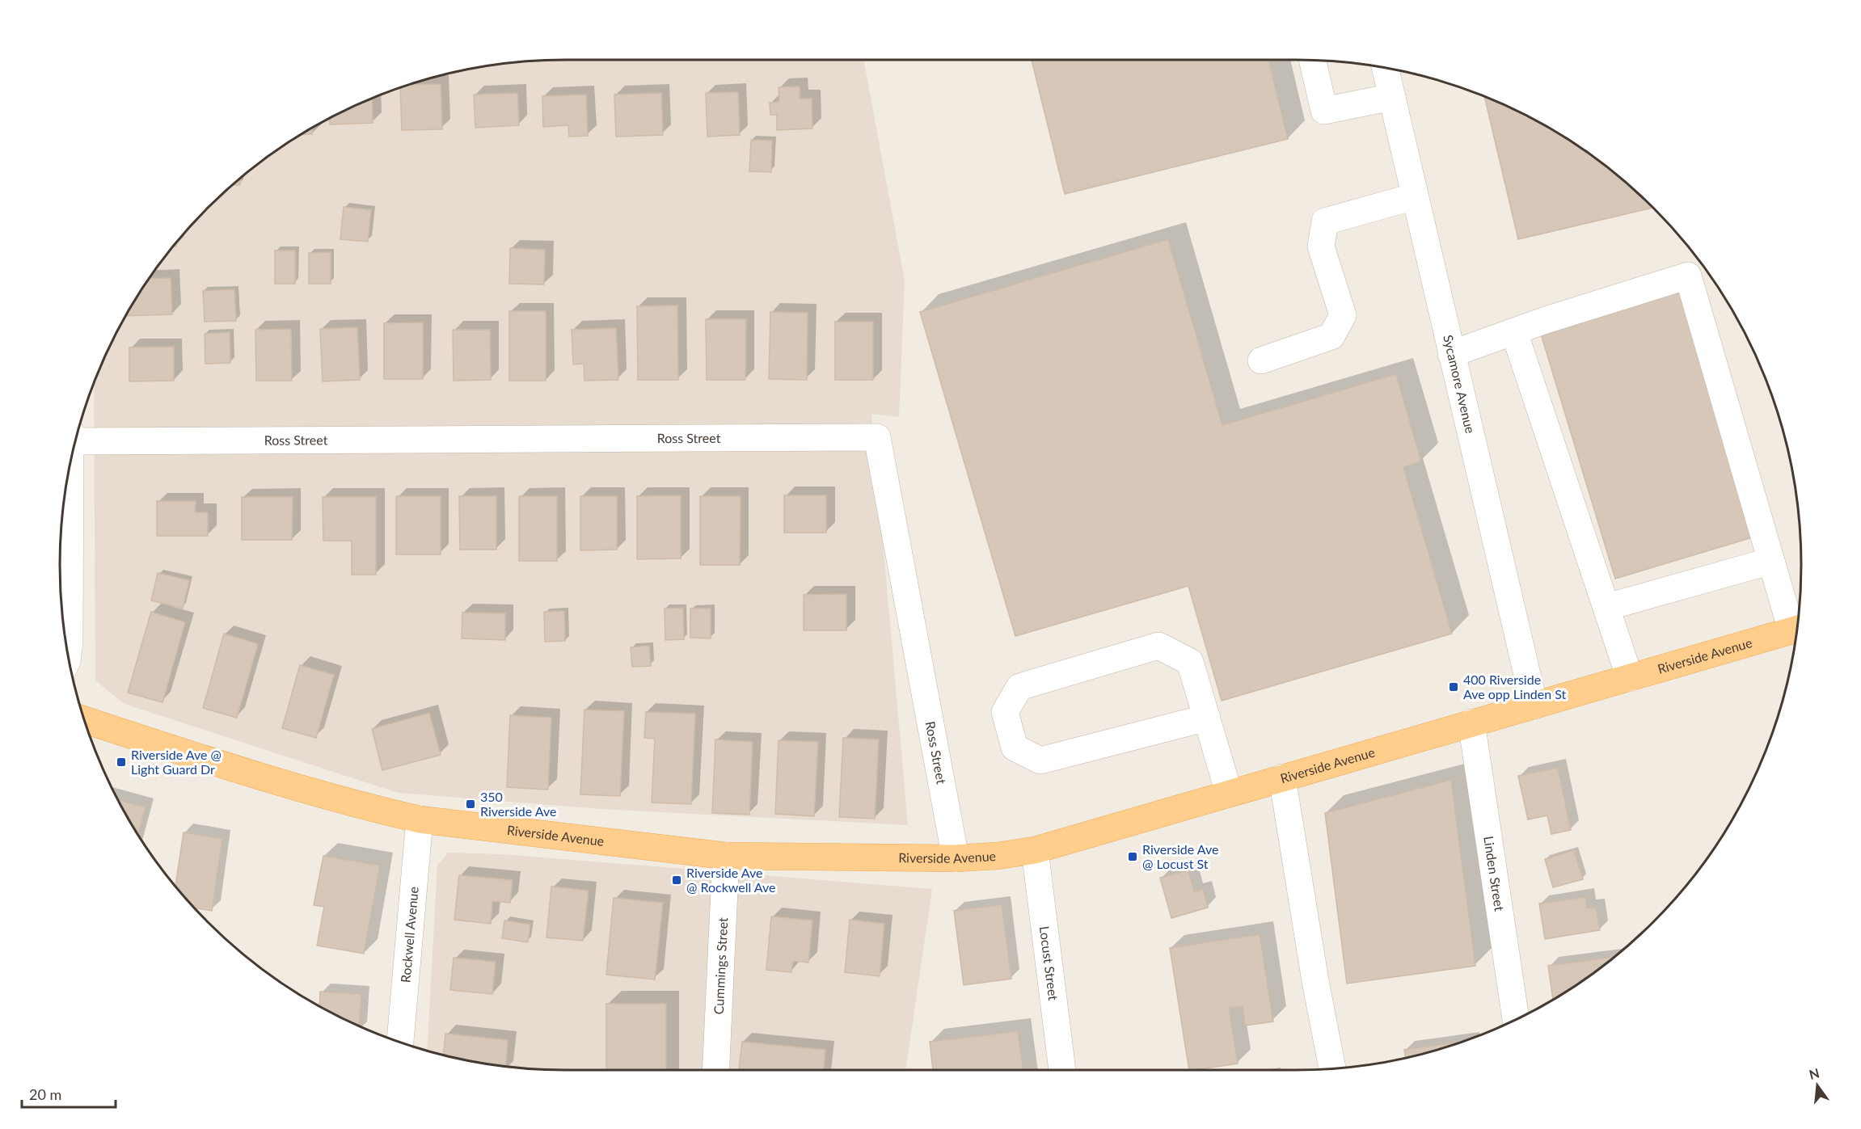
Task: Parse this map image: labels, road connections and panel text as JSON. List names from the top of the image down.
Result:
{
  "streets": {
    "main road": ["Riverside Avenue"],
    "street": [
      "Sycamore Avenue",
      "Ross Street",
      "Linden Street",
      "Rockwell Avenue",
      "Locust Street",
      "Cummings Street"
    ]
  },
  "crossings": [
    ["Sycamore Avenue", "Riverside Avenue"],
    ["Ross Street", "Riverside Avenue"],
    ["Riverside Avenue", "Linden Street"],
    ["Riverside Avenue", "Rockwell Avenue"],
    ["Riverside Avenue", "Locust Street"],
    ["Riverside Avenue", "Cummings Street"]
  ],
  "places": {
    "transit": [
      "400 Riverside Ave opp Linden St",
      "Riverside Ave @ Light Guard Dr",
      "350 Riverside Ave",
      "Riverside Ave @ Locust St",
      "Riverside Ave @ Rockwell Ave"
    ]
  },
  "scale_bar": "20 m",
  "north": "top"
}
